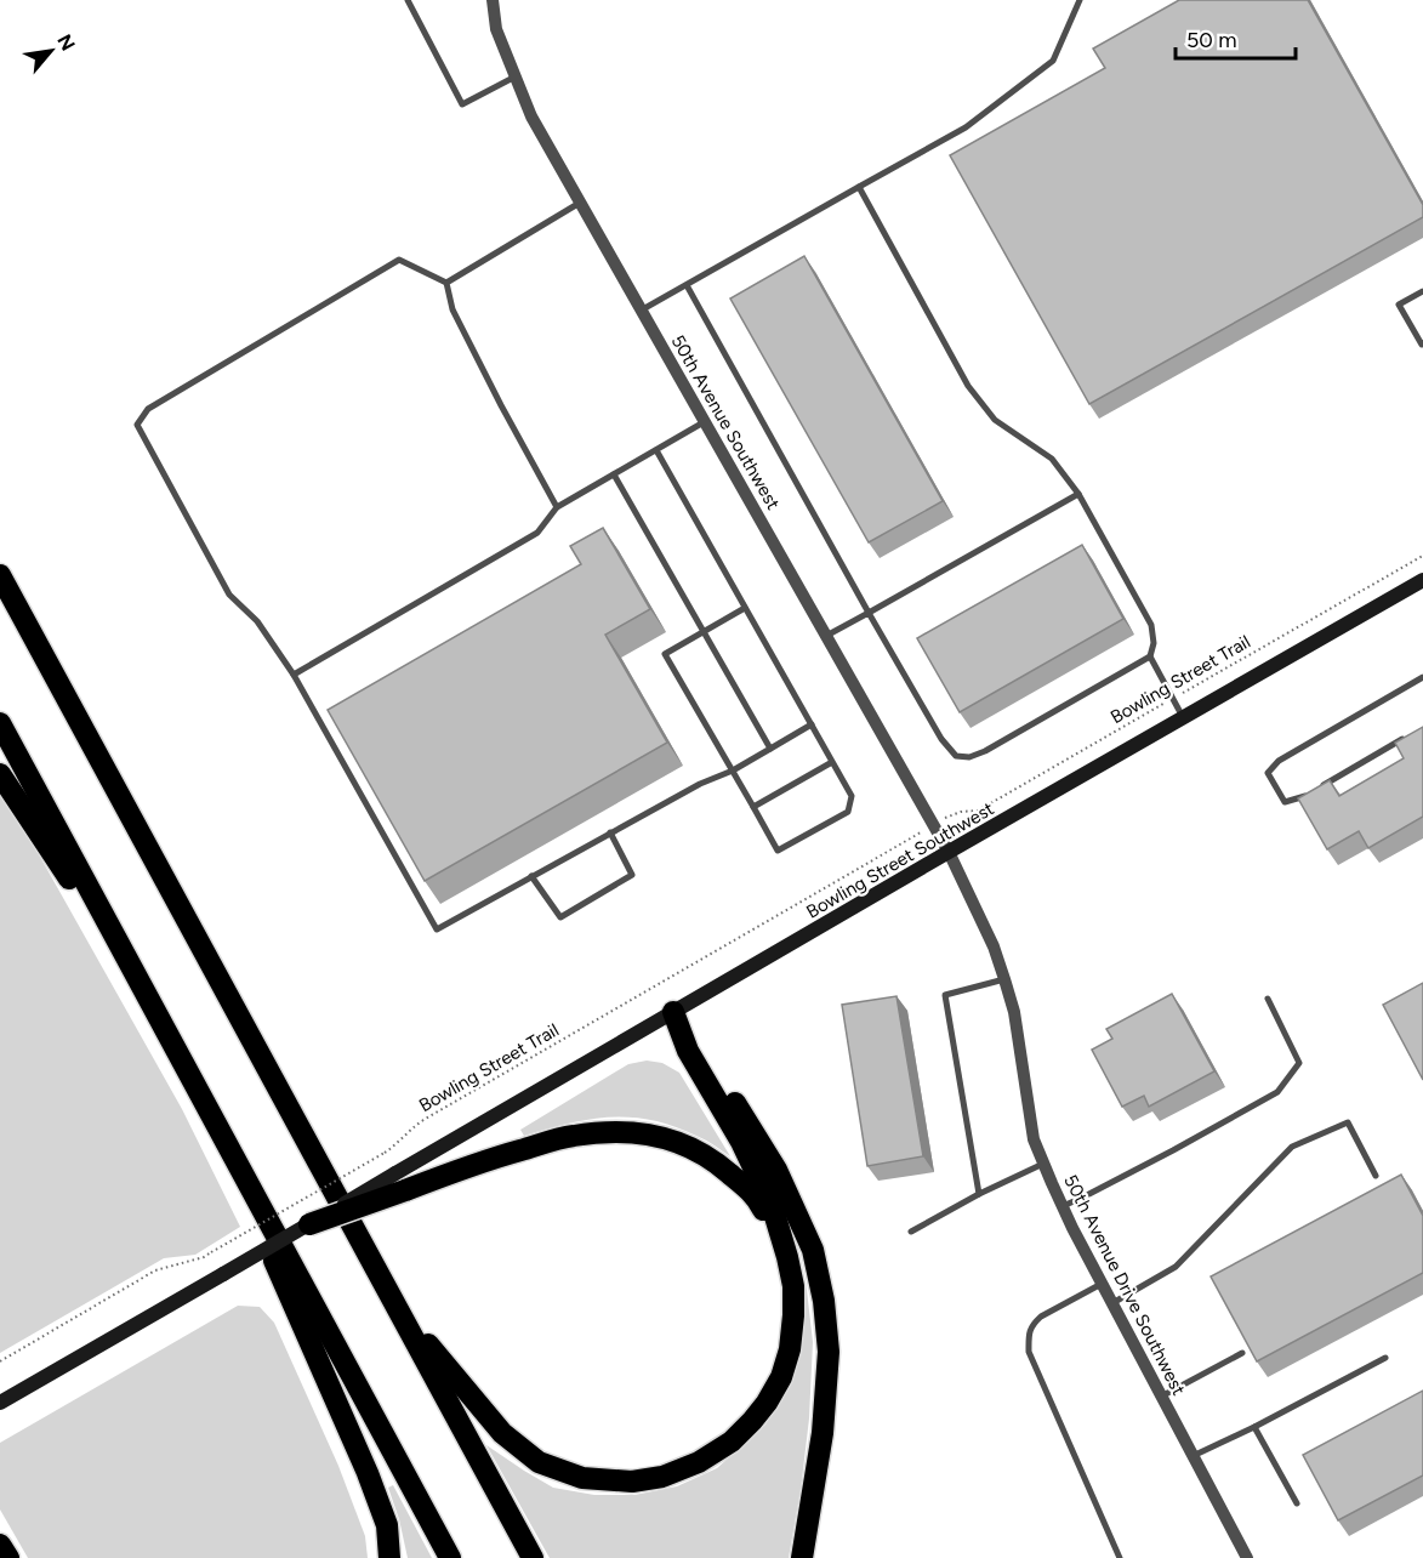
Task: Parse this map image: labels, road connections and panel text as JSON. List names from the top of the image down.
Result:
{
  "streets": {
    "main road": ["Bowling Street Southwest"],
    "street": ["50th Avenue Southwest", "50th Avenue Drive Southwest"],
    "path": ["Bowling Street Trail"]
  },
  "crossings": [
    ["50th Avenue Southwest", "Bowling Street Southwest"],
    ["50th Avenue Southwest", "50th Avenue Drive Southwest"],
    ["Bowling Street Southwest", "50th Avenue Drive Southwest"]
  ],
  "scale_bar": "50 m",
  "north": "top right"
}
